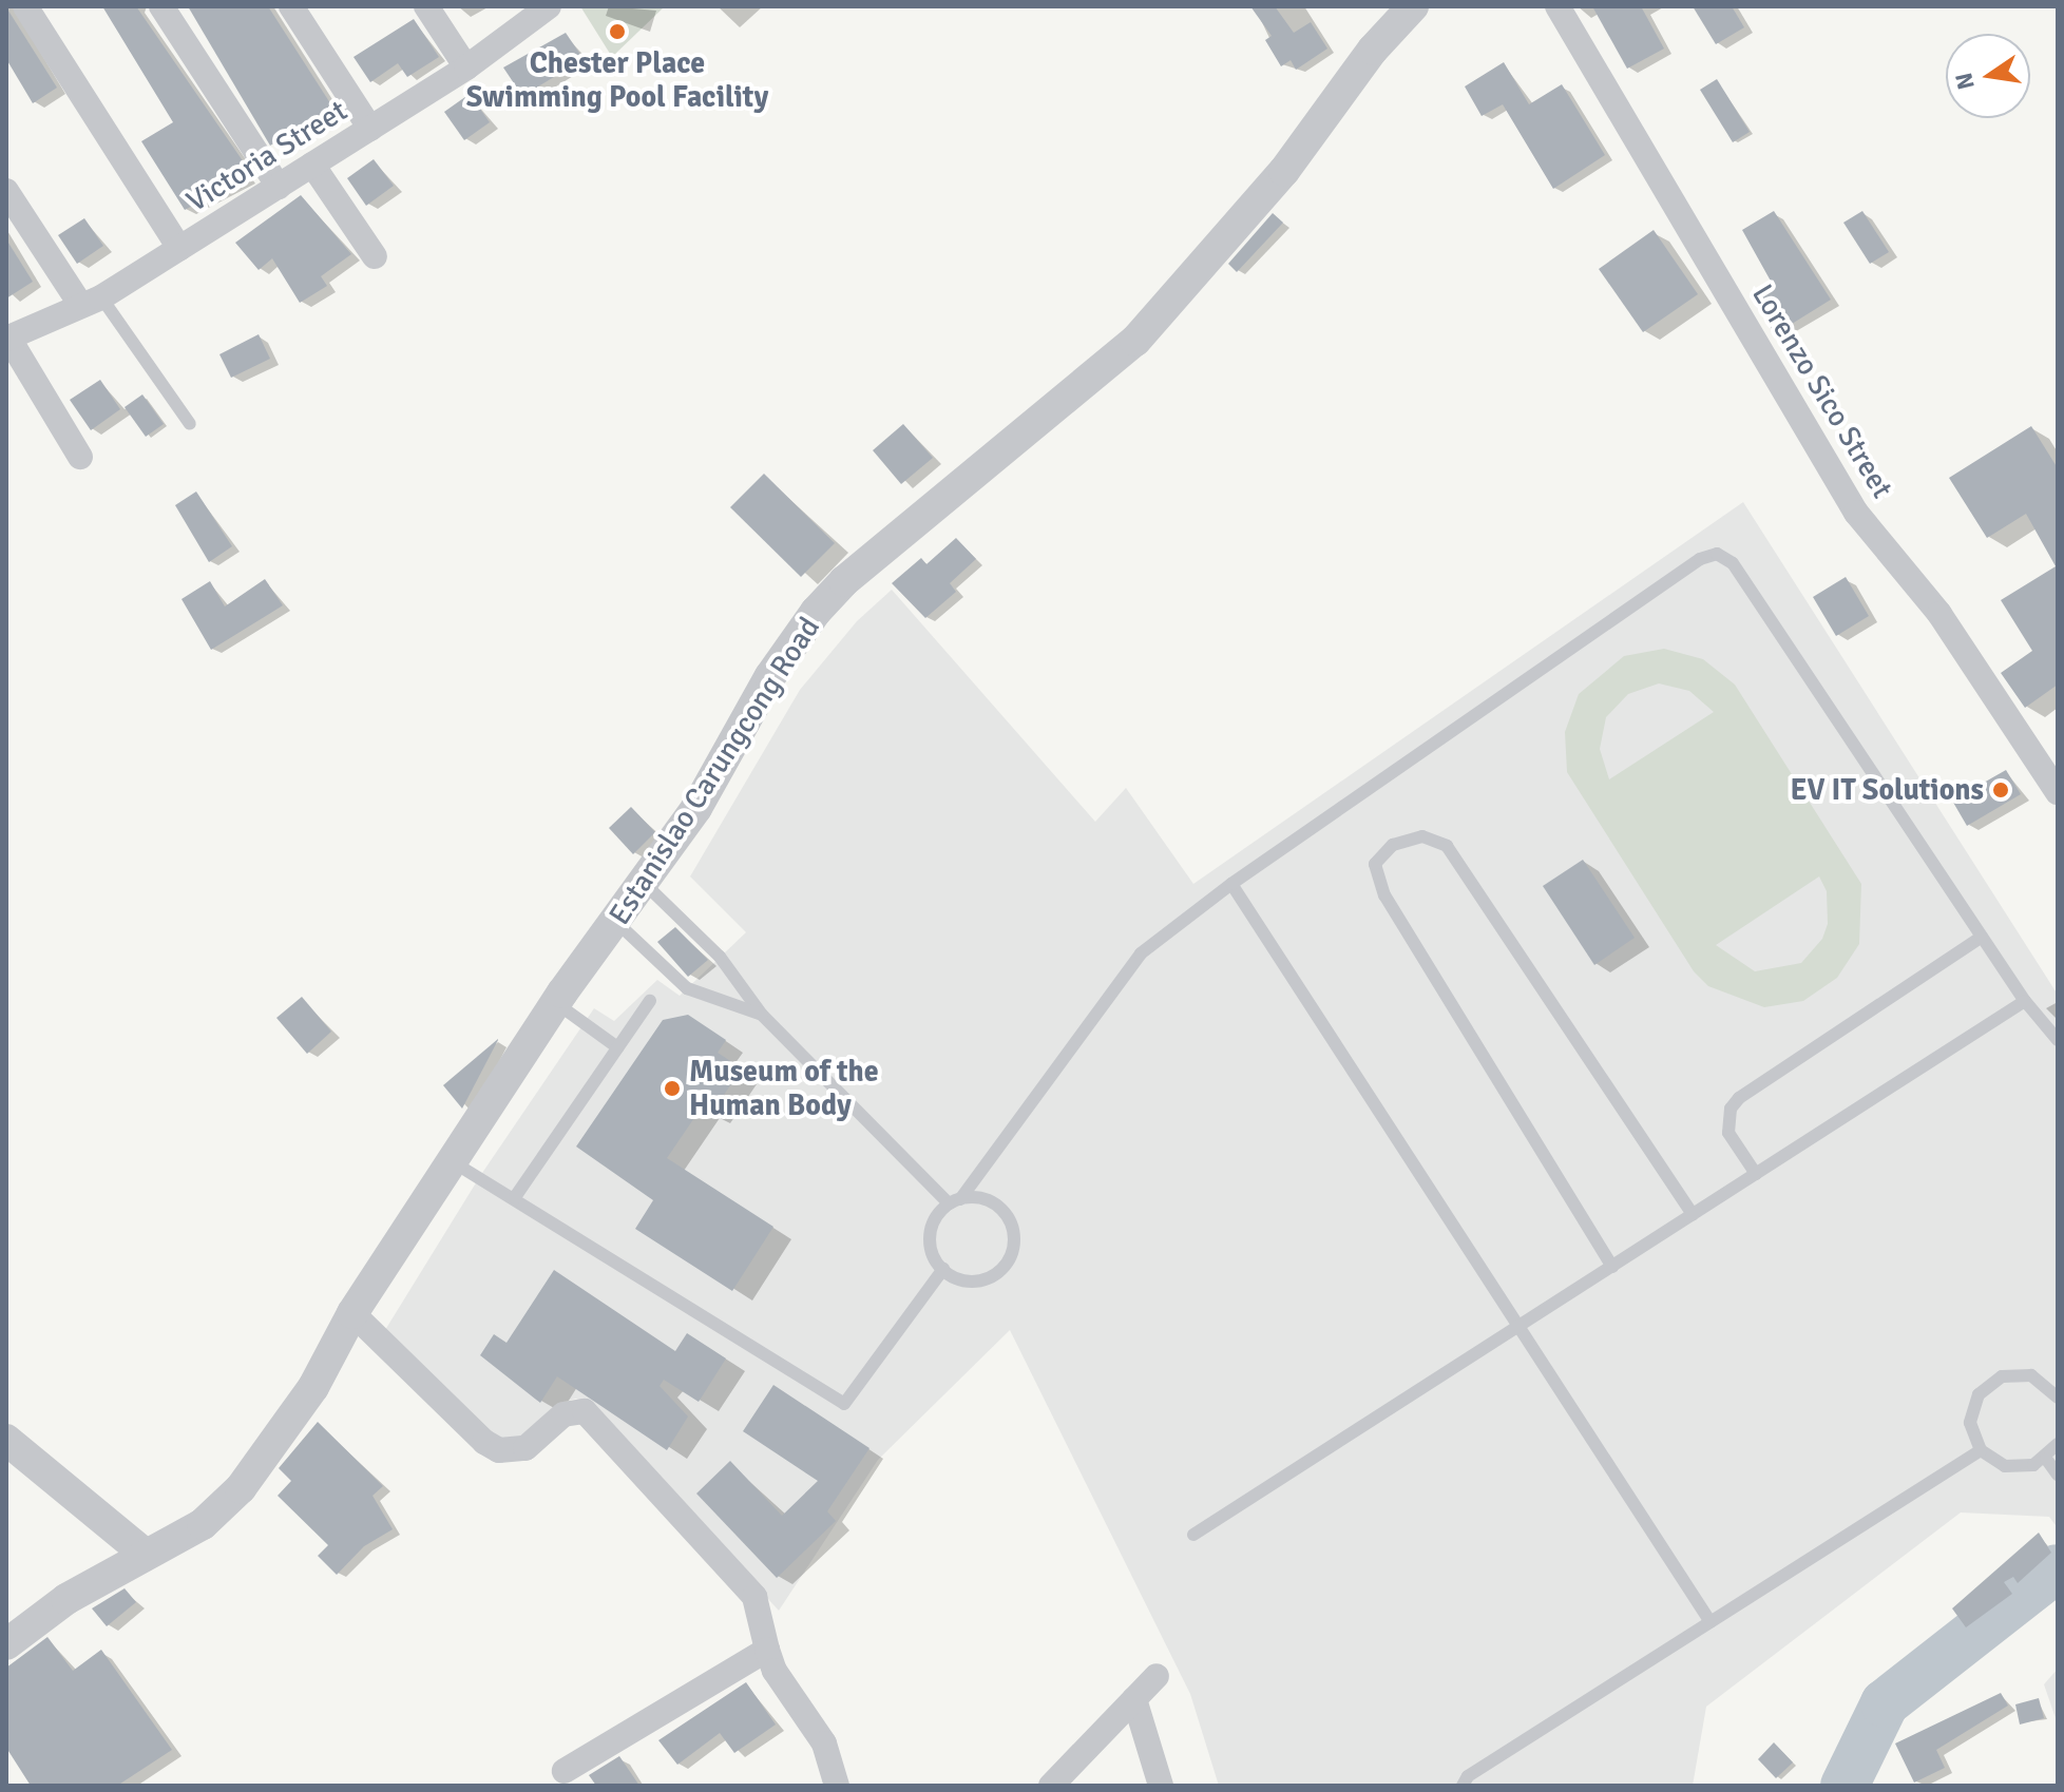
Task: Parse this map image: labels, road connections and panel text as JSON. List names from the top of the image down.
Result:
{
  "streets": {
    "street": ["Victoria Street", "Lorenzo Sico Street", "Estanislao Carungcong Road"]
  },
  "places": ["Chester Place Swimming Pool Facility", "EV IT Solutions", "Museum of the Human Body"],
  "north": "left"
}
